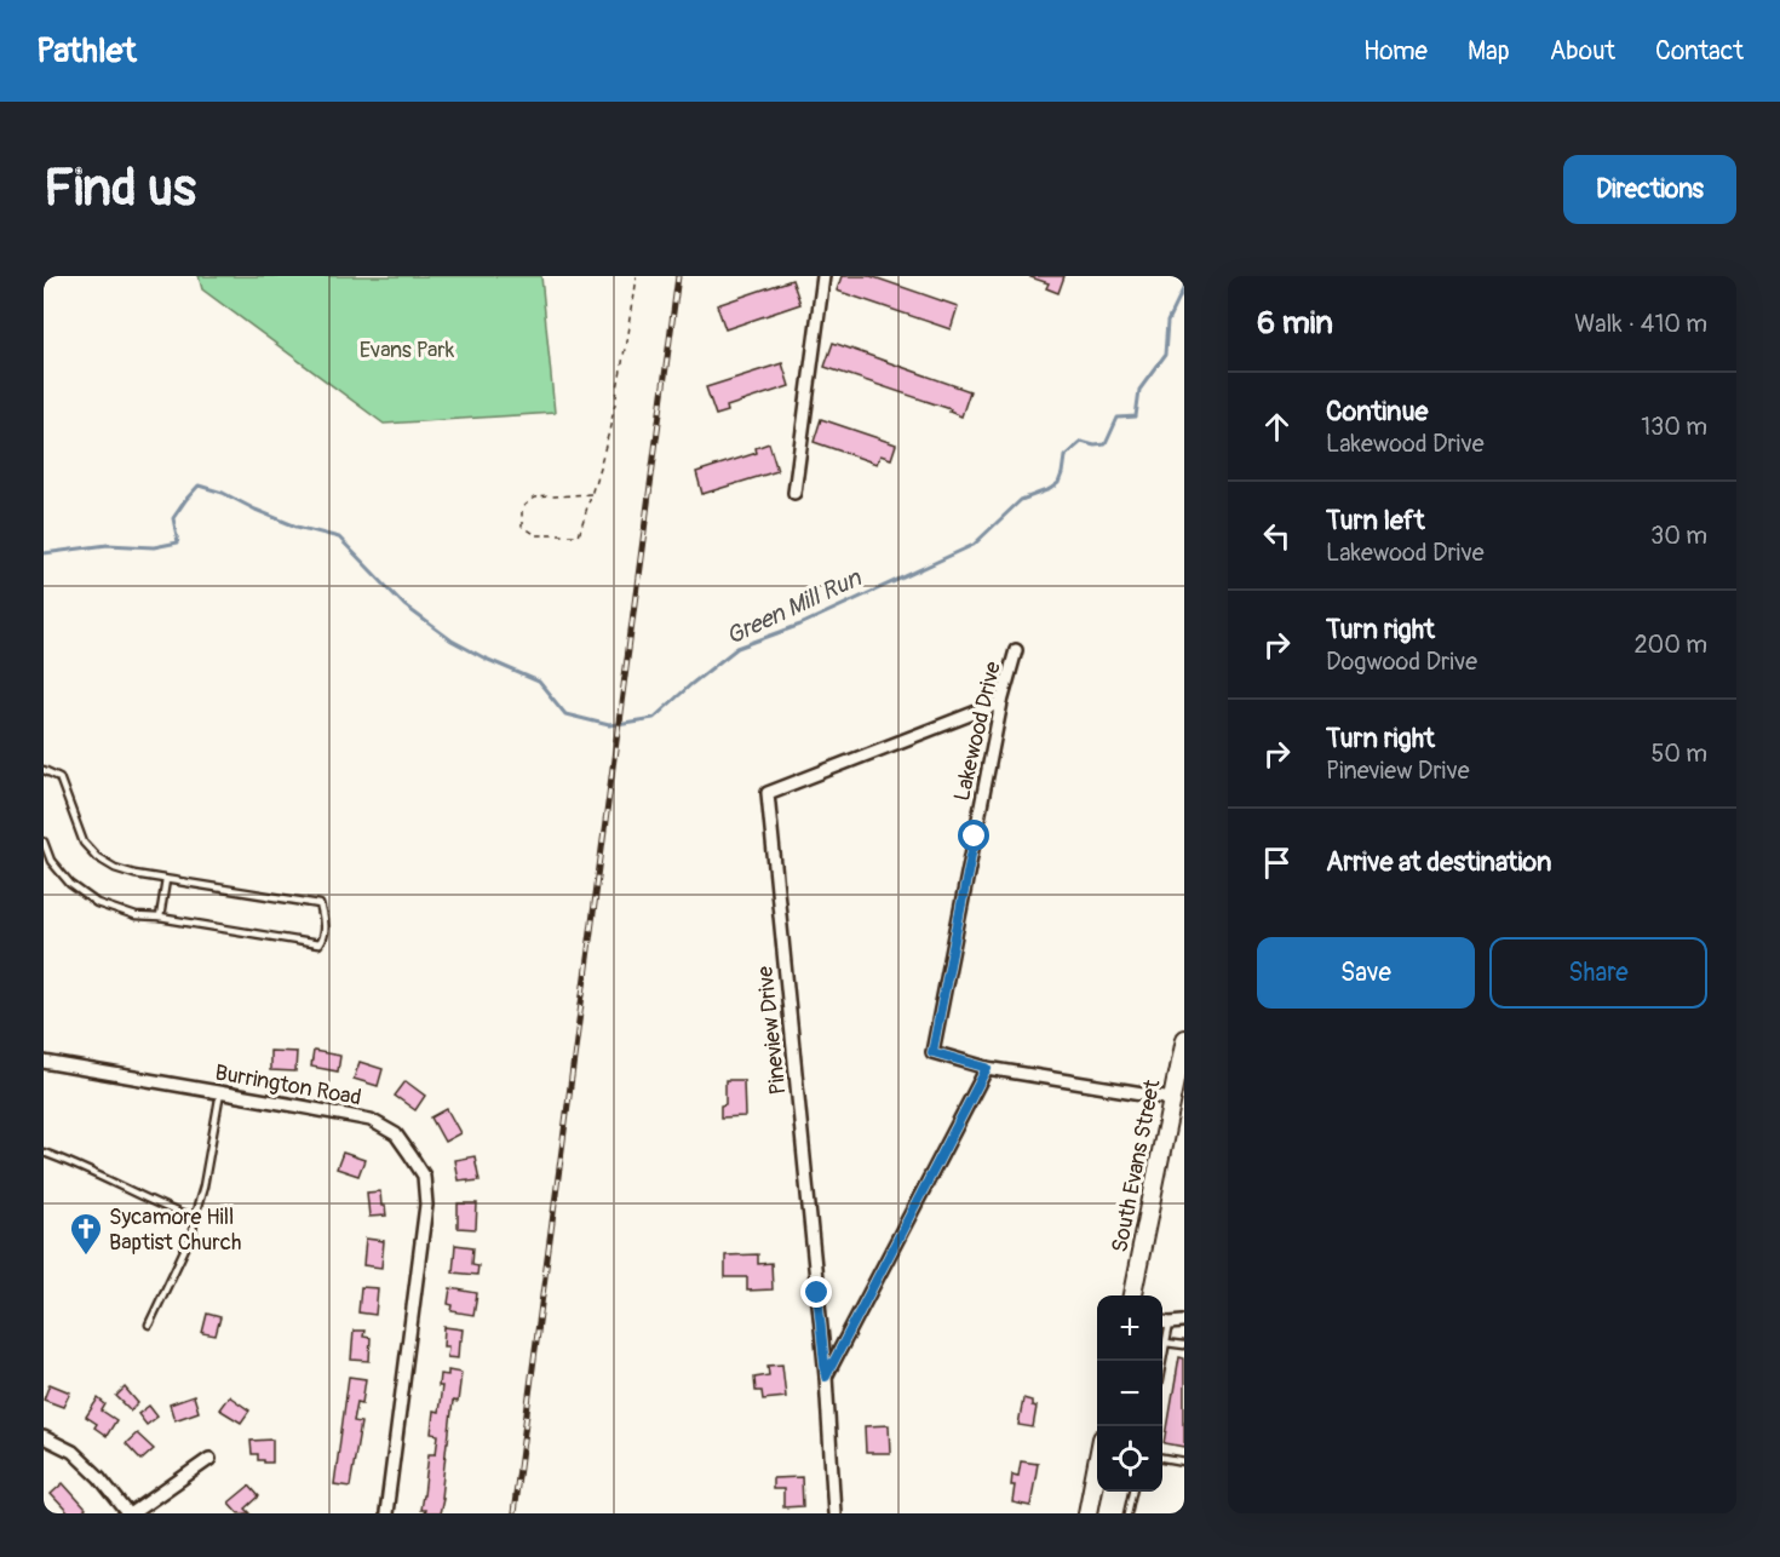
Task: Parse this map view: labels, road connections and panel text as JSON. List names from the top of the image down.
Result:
{
  "streets": {
    "main road": ["South Evans Street"],
    "street": ["Lakewood Drive", "Pineview Drive", "Burrington Road"]
  },
  "crossings": [
    ["Lakewood Drive", "Pineview Drive"],
    ["Lakewood Drive", "South Evans Street"]
  ],
  "water": ["Green Mill Run"],
  "parks": ["Evans Park"],
  "places": {
    "church": ["Sycamore Hill Baptist Church"]
  },
  "page": {
    "header": "Pathlet",
    "nav": [
      "Home",
      "Map",
      "About",
      "Contact"
    ],
    "buttons": [
      "Directions",
      ["Save", "Share"]
    ],
    "title": "Find us",
    "heading": ["6 min", "Walk · 410 m"],
    "list": [
      ["Continue", "Lakewood Drive", "130 m"],
      ["Turn left", "Lakewood Drive", "30 m"],
      ["Turn right", "Dogwood Drive", "200 m"],
      ["Turn right", "Pineview Drive", "50 m"],
      "Arrive at destination"
    ],
    "map_buttons": ["+", "−"]
  }
}
